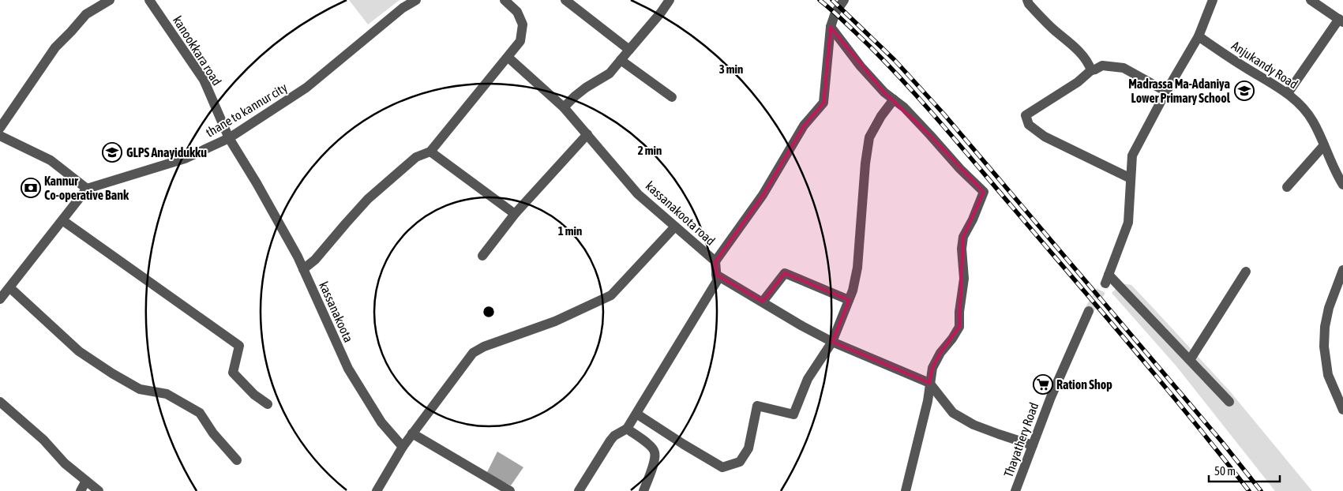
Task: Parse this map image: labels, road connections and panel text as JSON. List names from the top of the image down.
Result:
{
  "streets": {
    "street": [
      "kanookkara road",
      "Anjukandy Road",
      "thane to kannur city",
      "kassanakoota road",
      "kassanakoota",
      "Thayathery Road"
    ]
  },
  "crossings": [
    ["kanookkara road", "thane to kannur city"],
    ["kanookkara road", "kassanakoota"],
    ["thane to kannur city", "kassanakoota"]
  ],
  "places": {
    "school or university": ["Madrassa Ma-Adaniya Lower Primary School", "GLPS Anayidukku"],
    "bank": ["Kannur Co-operative Bank"],
    "supermarket": ["Ration Shop"]
  },
  "scale_bar": "50 m",
  "rings": ["3 min", "2 min", "1 min"]
}
